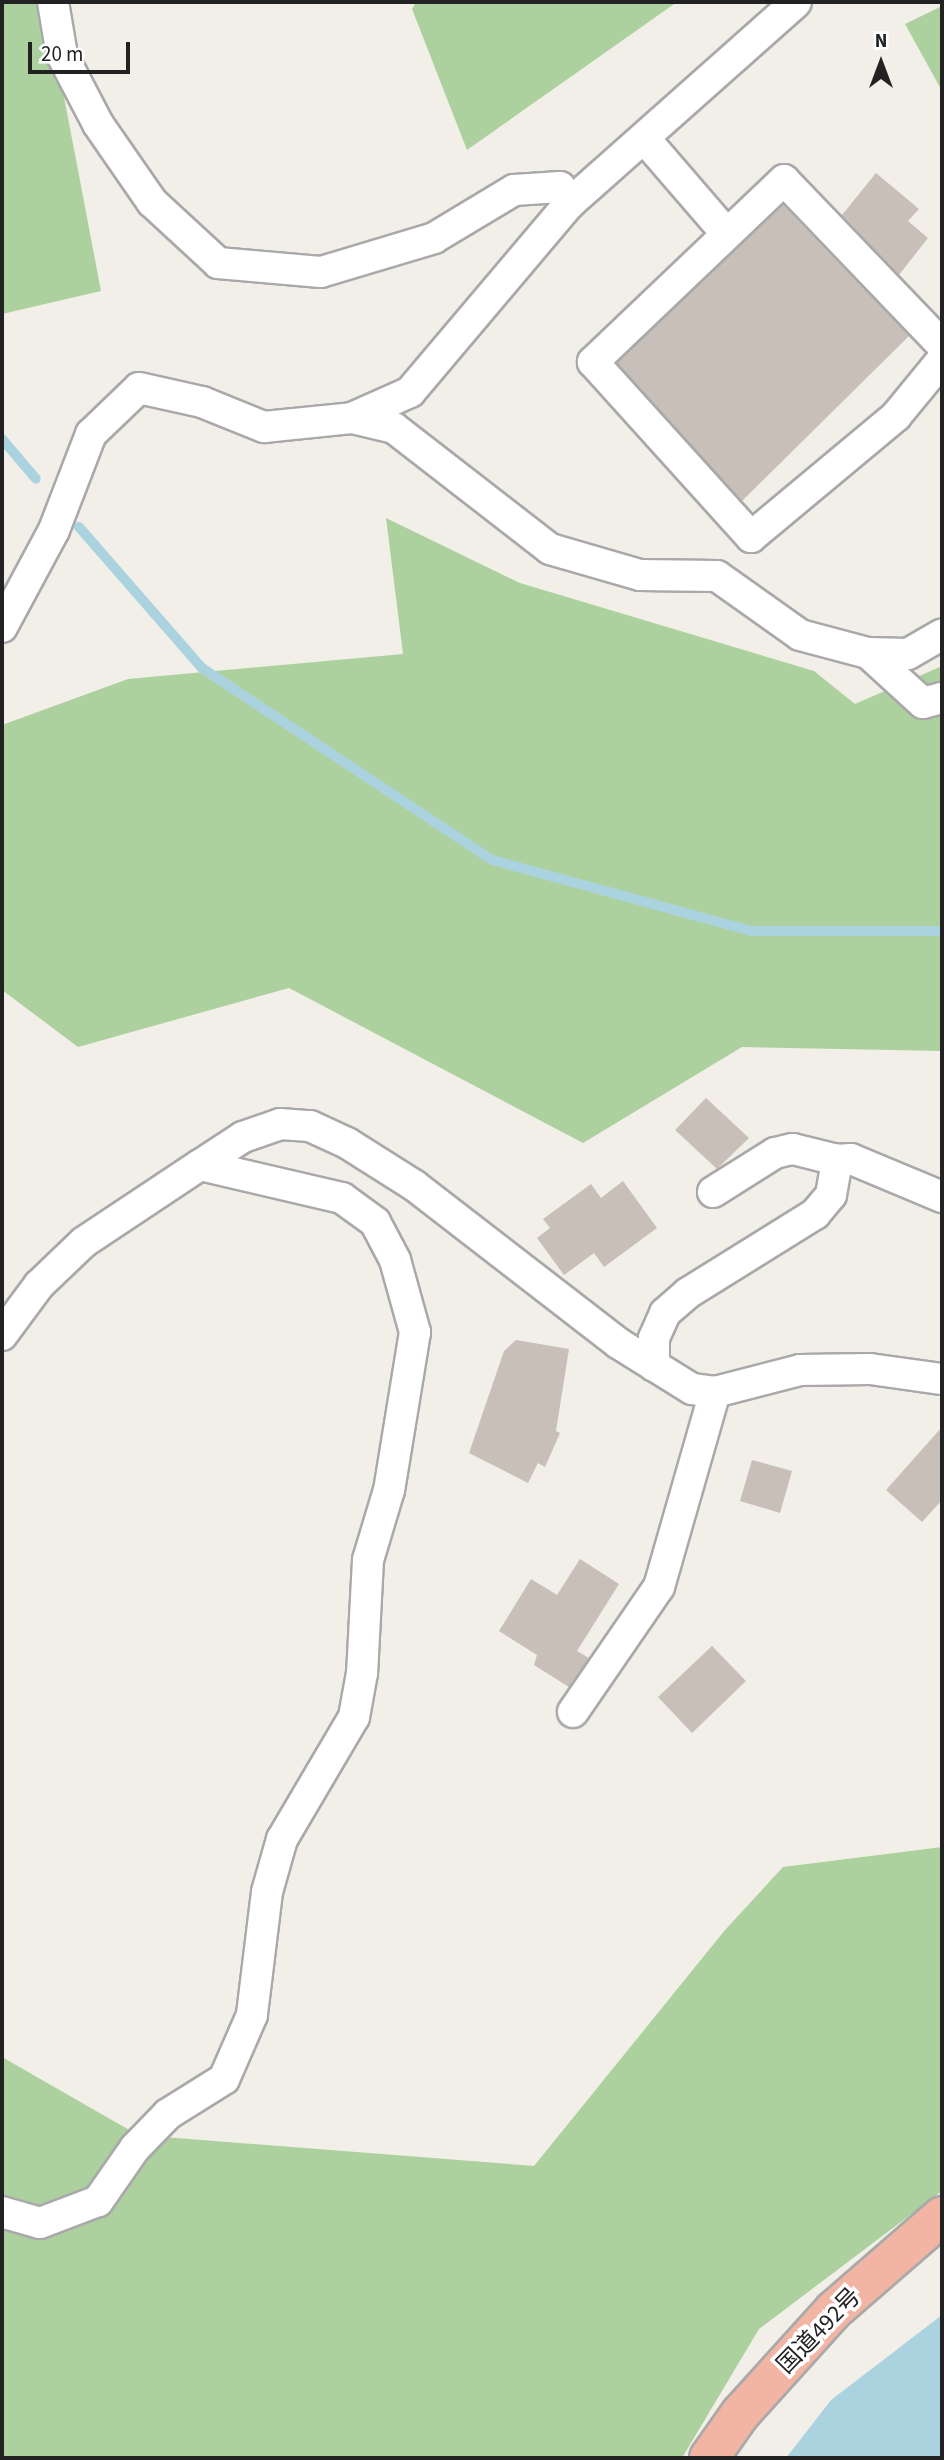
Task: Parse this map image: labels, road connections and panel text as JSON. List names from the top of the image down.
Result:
{
  "streets": {
    "highway": ["国道492号"]
  },
  "scale_bar": "20 m",
  "north": "top"
}
